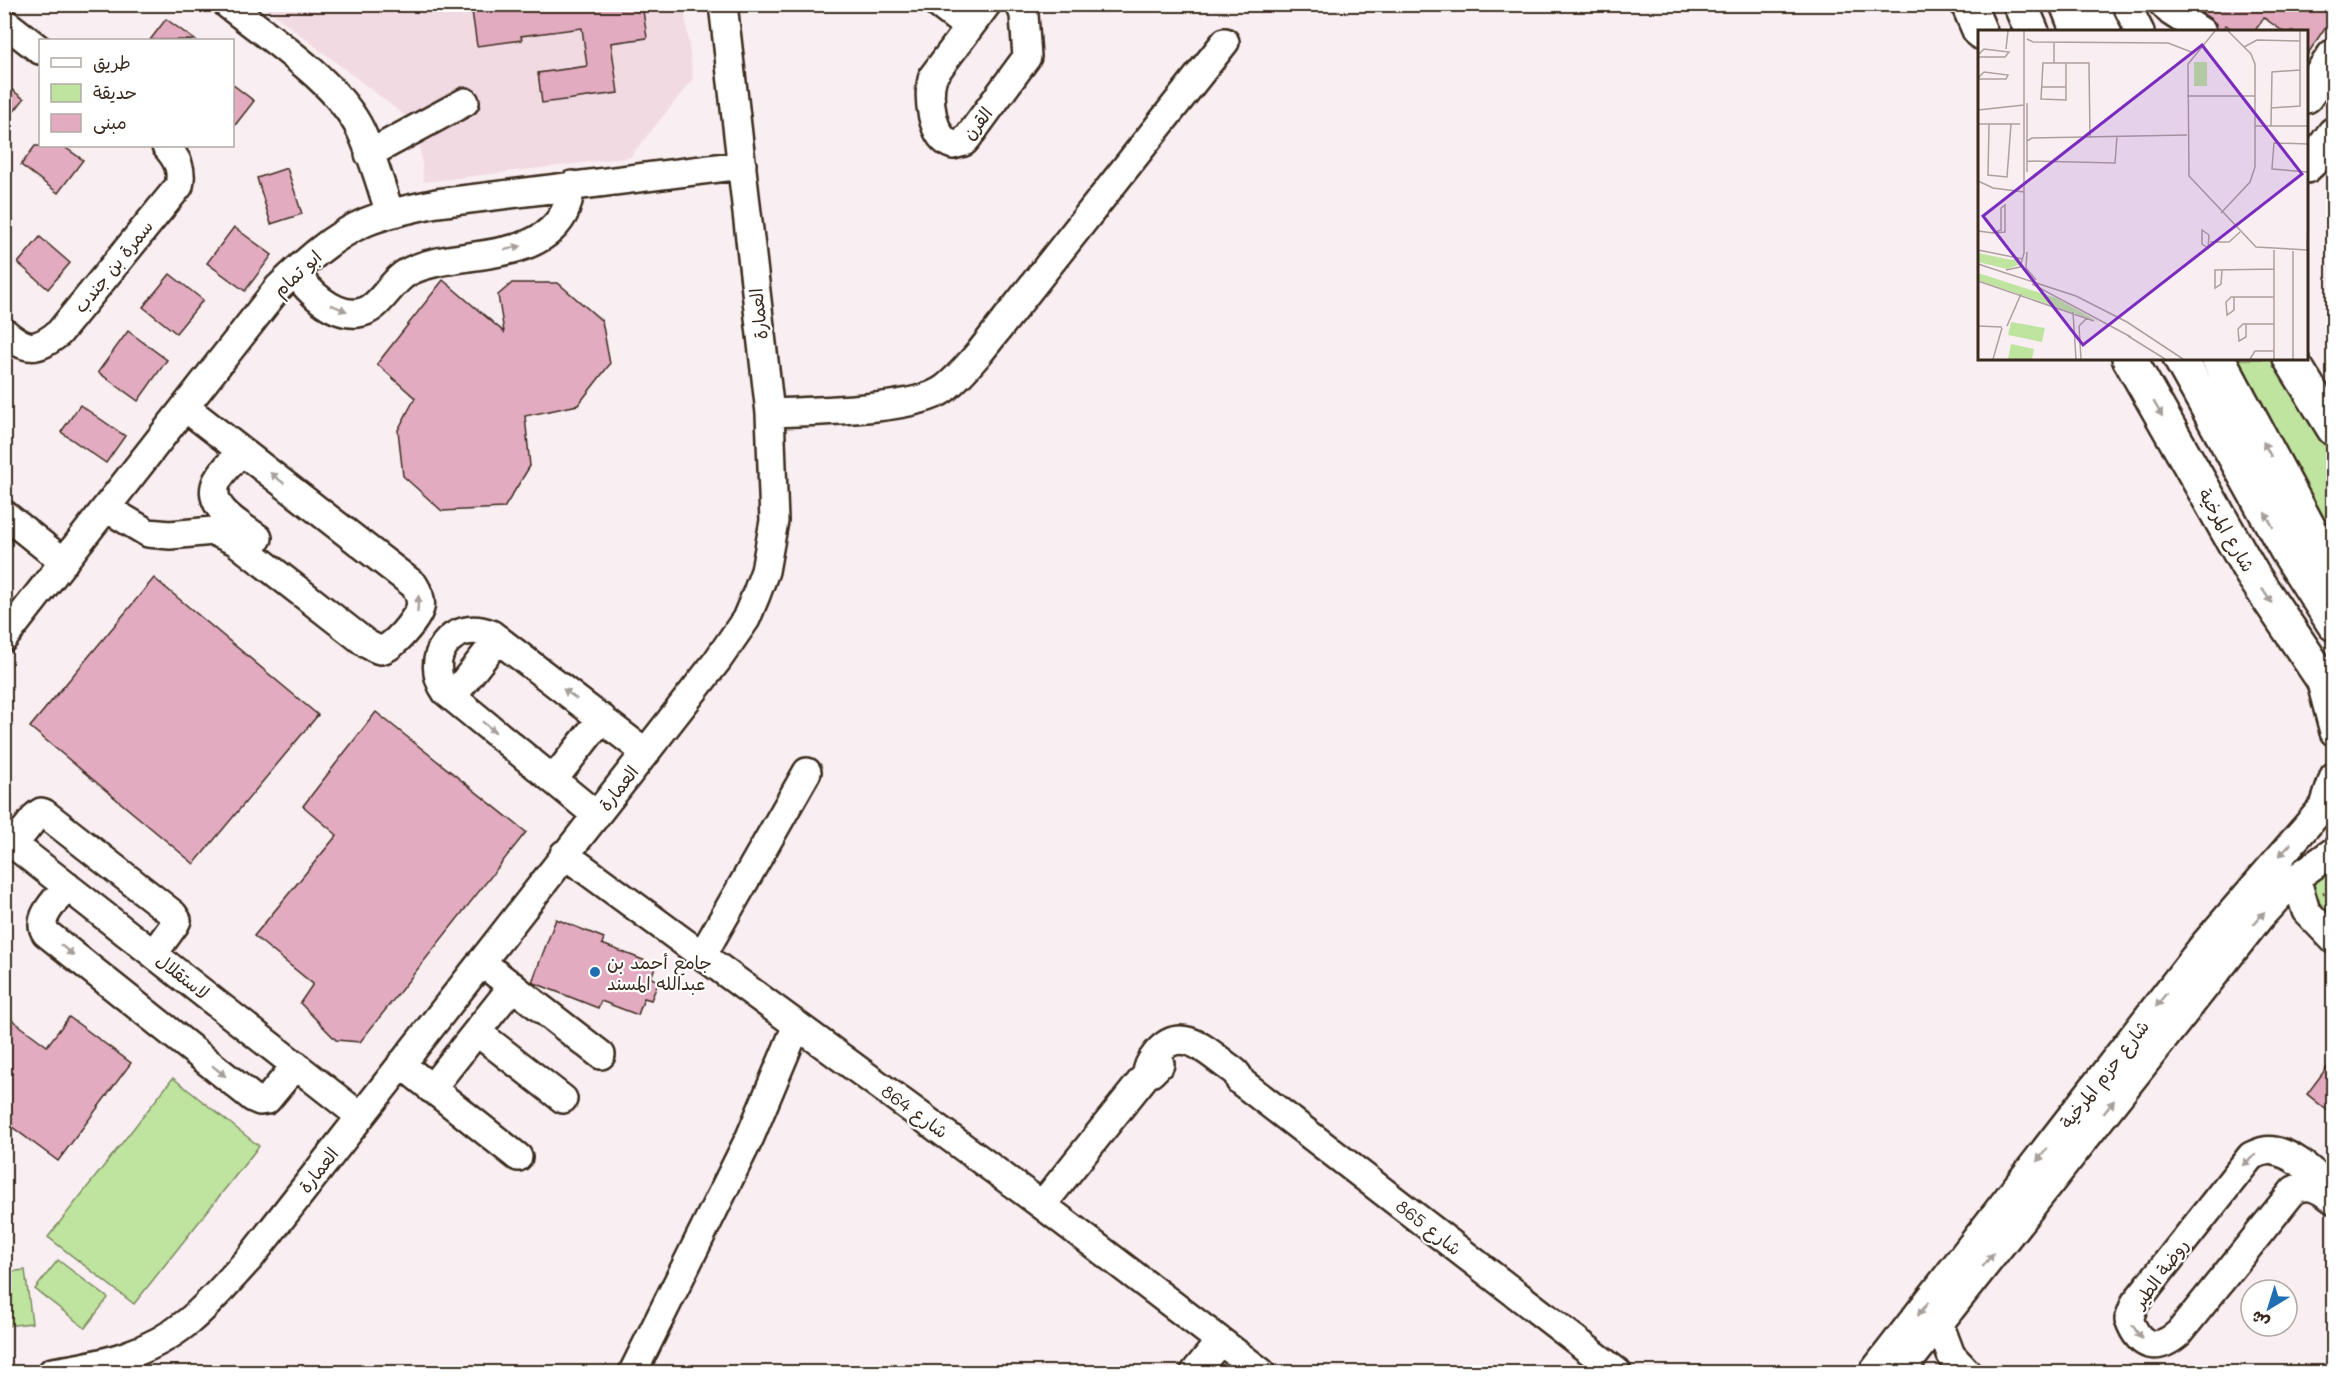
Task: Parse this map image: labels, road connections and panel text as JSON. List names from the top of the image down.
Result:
{
  "streets": {
    "main road": ["شارع المرخية"],
    "street": [
      "القرن",
      "سمرة بن جندب",
      "ابو تمام",
      "العمارة",
      "لاستقلال",
      "شارع حزم المرخية",
      "شارع 864",
      "شارع 865",
      "روضة الطير"
    ]
  },
  "crossings": [
    ["ابو تمام", "العمارة"],
    ["العمارة", "لاستقلال"],
    ["العمارة", "شارع 864"],
    ["شارع 864", "شارع 865"]
  ],
  "places": ["جامع أحمد بن عبدالله المسند"],
  "legend": ["طريق", "حديقة", "مبنى"],
  "north": "bottom left"
}
